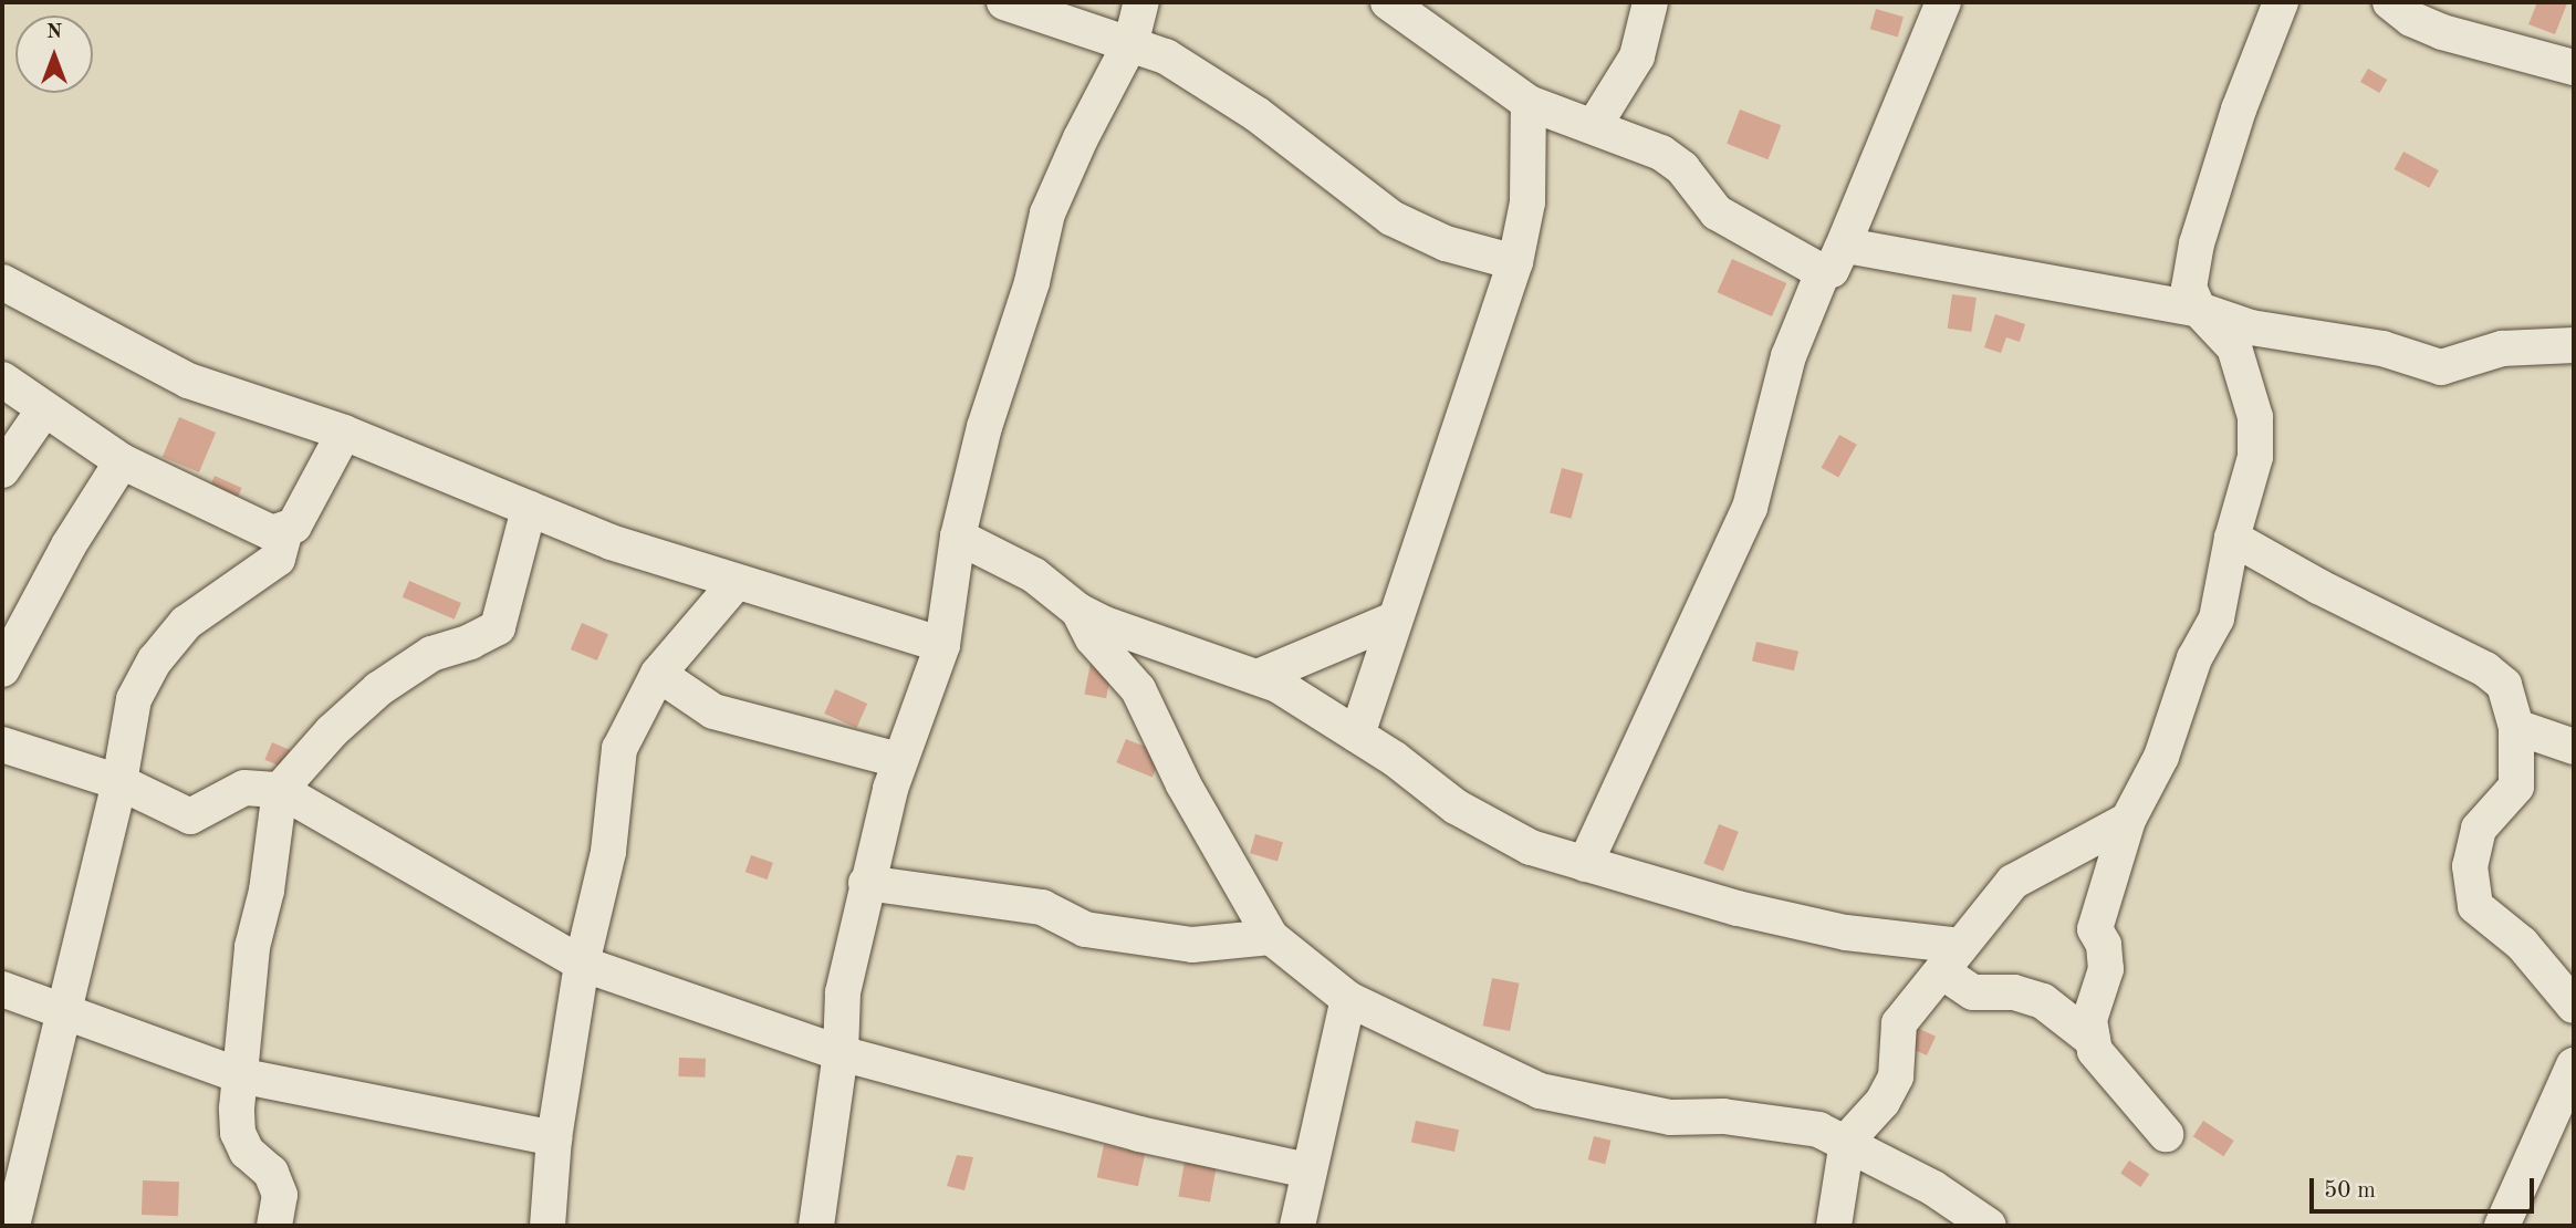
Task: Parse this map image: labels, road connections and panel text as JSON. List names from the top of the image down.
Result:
{
  "scale_bar": "50 m",
  "north": "top"
}
